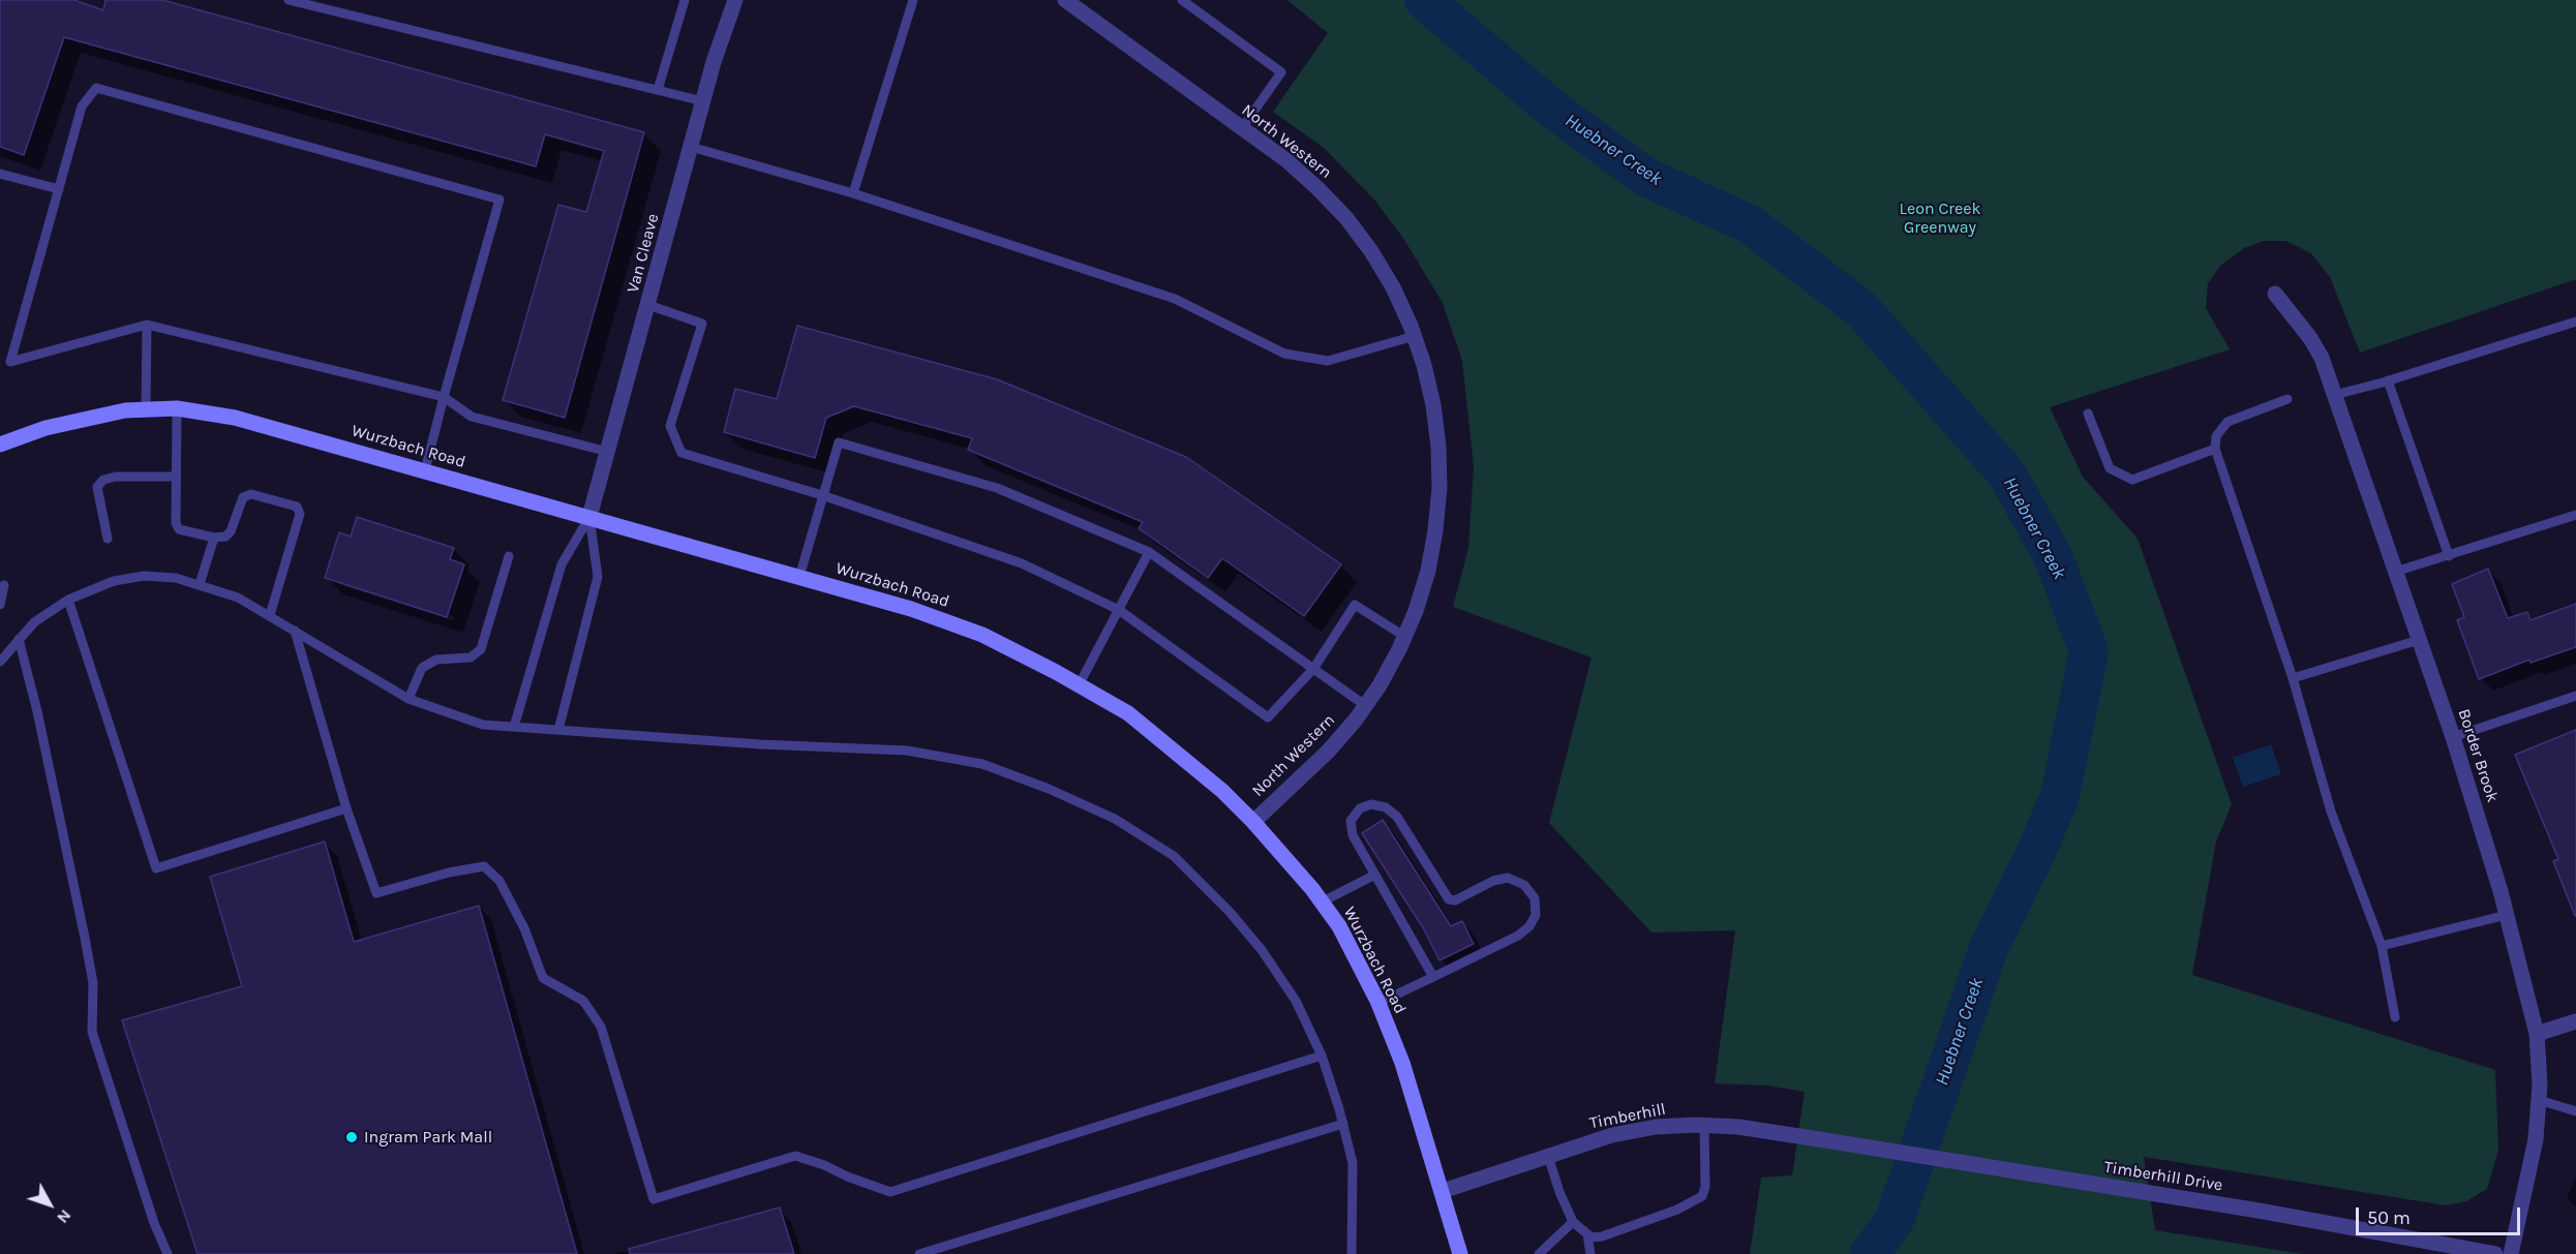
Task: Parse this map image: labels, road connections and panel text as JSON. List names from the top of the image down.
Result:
{
  "streets": {
    "main road": ["Wurzbach Road"],
    "street": [
      "North Western",
      "Van Cleave",
      "Border Brook",
      "Timberhill",
      "Timberhill Drive"
    ]
  },
  "crossings": [
    ["North Western", "Wurzbach Road"],
    ["Van Cleave", "Wurzbach Road"],
    ["Wurzbach Road", "Timberhill"],
    ["Timberhill", "Timberhill Drive"]
  ],
  "water": ["Huebner Creek"],
  "parks": ["Leon Creek Greenway"],
  "places": ["Ingram Park Mall"],
  "scale_bar": "50 m",
  "north": "bottom right"
}
